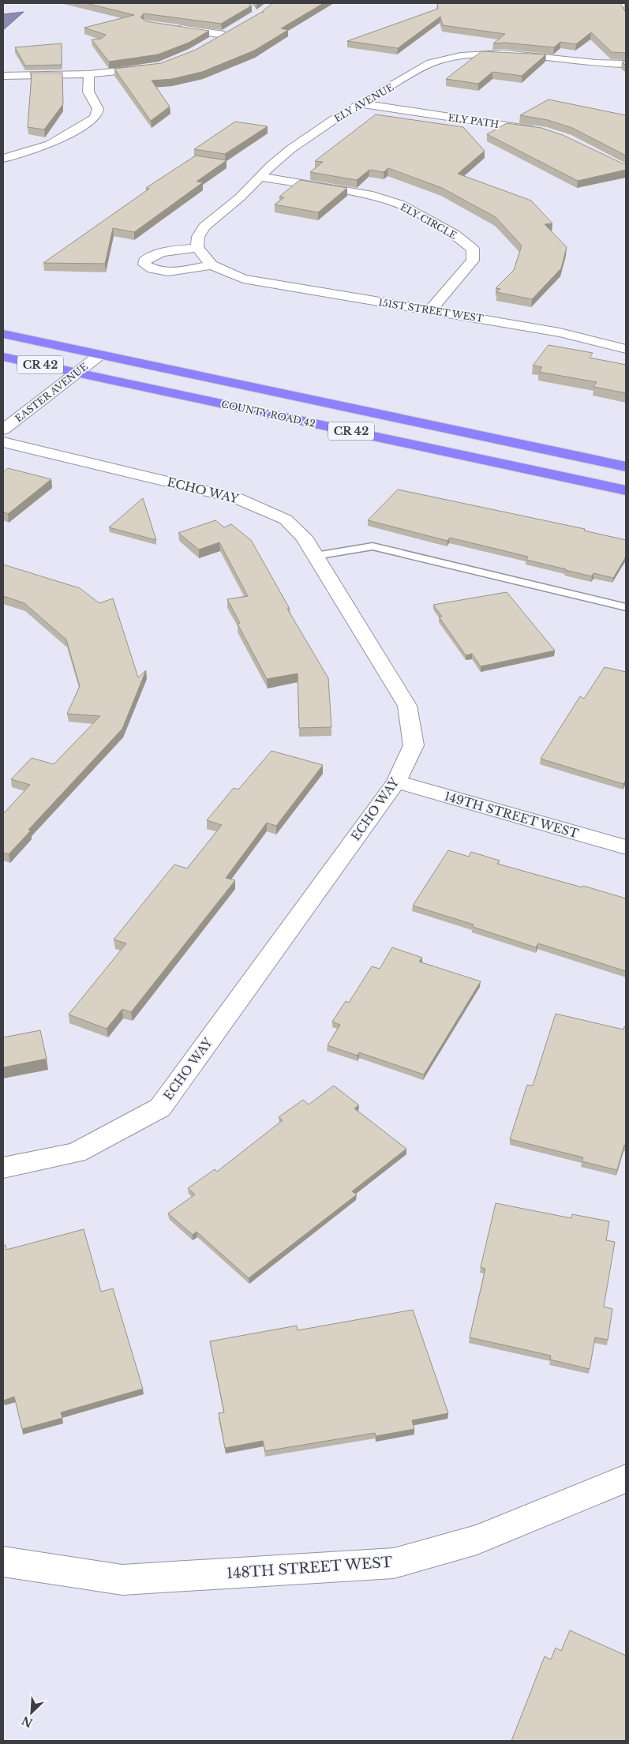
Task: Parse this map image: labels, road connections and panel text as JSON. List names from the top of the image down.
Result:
{
  "streets": {
    "highway": ["CR 42", "COUNTY ROAD 42"],
    "street": [
      "ELY AVENUE",
      "ELY PATH",
      "ELY CIRCLE",
      "151ST STREET WEST",
      "EASTER AVENUE",
      "ECHO WAY",
      "149TH STREET WEST",
      "148TH STREET WEST"
    ]
  },
  "crossings": [
    ["ELY AVENUE", "ELY PATH"],
    ["ELY AVENUE", "ELY CIRCLE"],
    ["ELY CIRCLE", "151ST STREET WEST"],
    ["EASTER AVENUE", "COUNTY ROAD 42"],
    ["ECHO WAY", "149TH STREET WEST"]
  ],
  "north": "bottom left"
}
